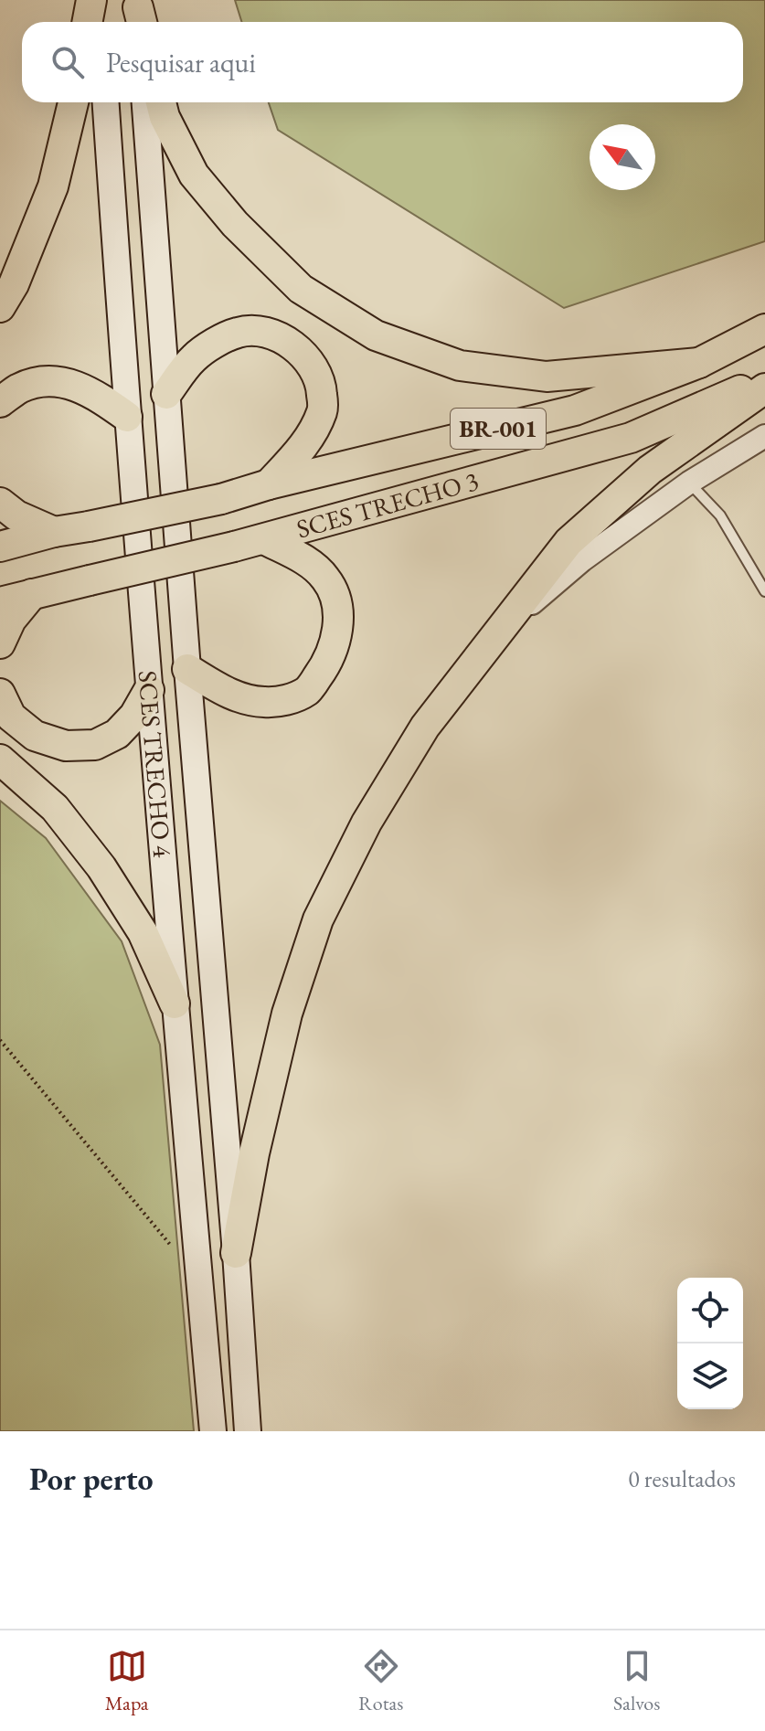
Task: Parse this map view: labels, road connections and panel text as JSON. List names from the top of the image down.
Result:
{
  "streets": {
    "highway": ["BR-001", "SCES TRECHO 3"],
    "main road": ["SCES TRECHO 4"]
  },
  "north": "top left",
  "page": {
    "search": "Pesquisar aqui",
    "heading": ["Por perto", "0 resultados"],
    "nav": ["Mapa", "Rotas", "Salvos"]
  }
}
